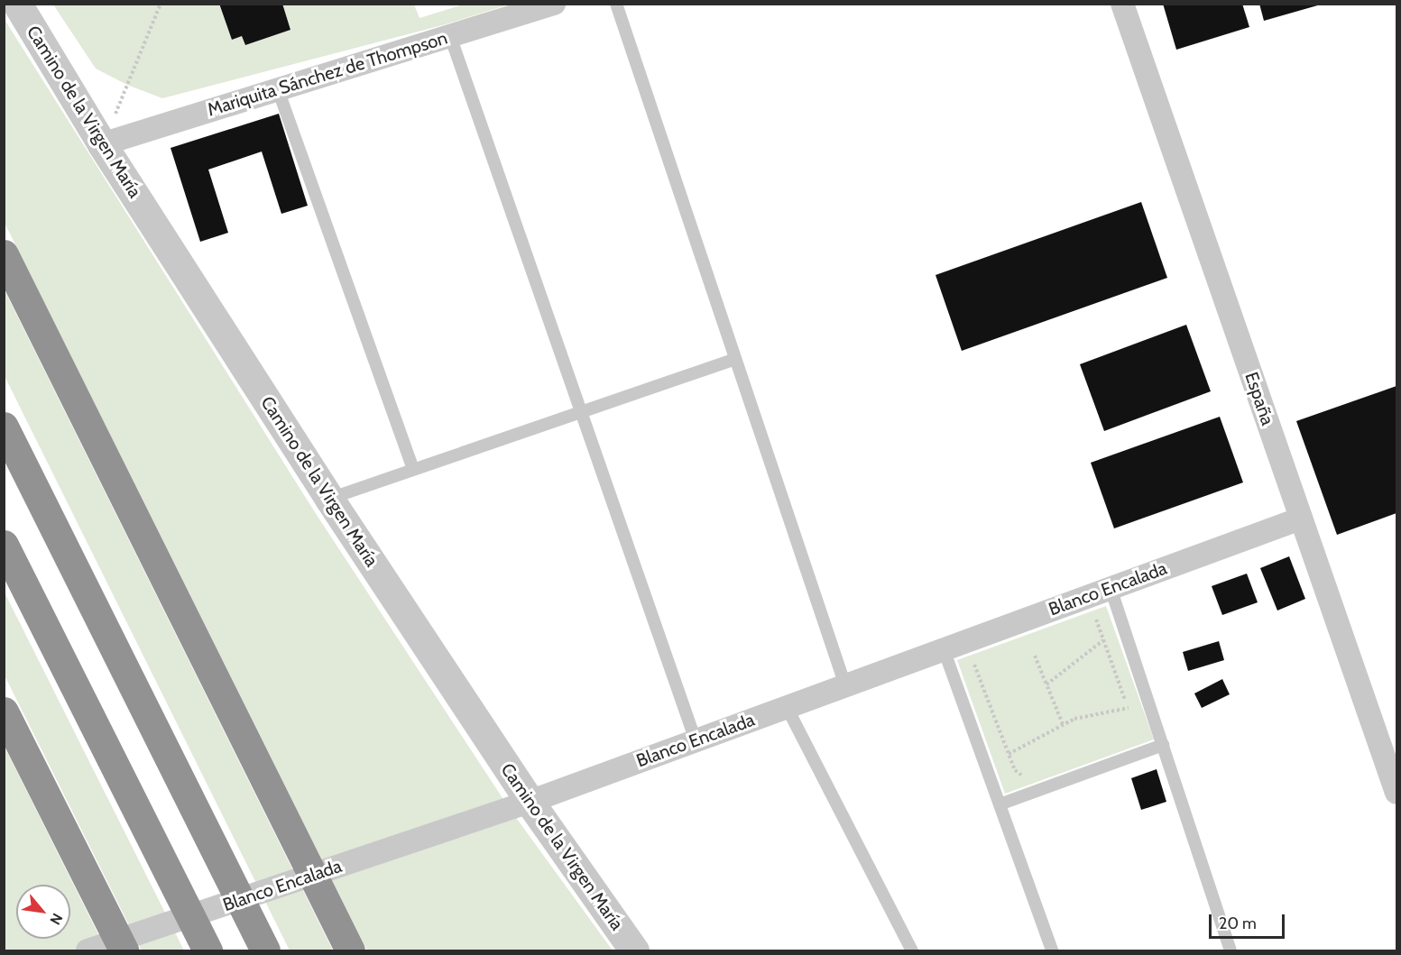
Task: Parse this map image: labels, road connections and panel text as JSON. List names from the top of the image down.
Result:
{
  "streets": {
    "street": [
      "Mariquita Sánchez de Thompson",
      "Camino de la Virgen María",
      "España",
      "Blanco Encalada"
    ]
  },
  "crossings": [
    ["Mariquita Sánchez de Thompson", "Camino de la Virgen María"],
    ["Camino de la Virgen María", "Blanco Encalada"],
    ["España", "Blanco Encalada"]
  ],
  "scale_bar": "20 m",
  "north": "bottom right"
}
